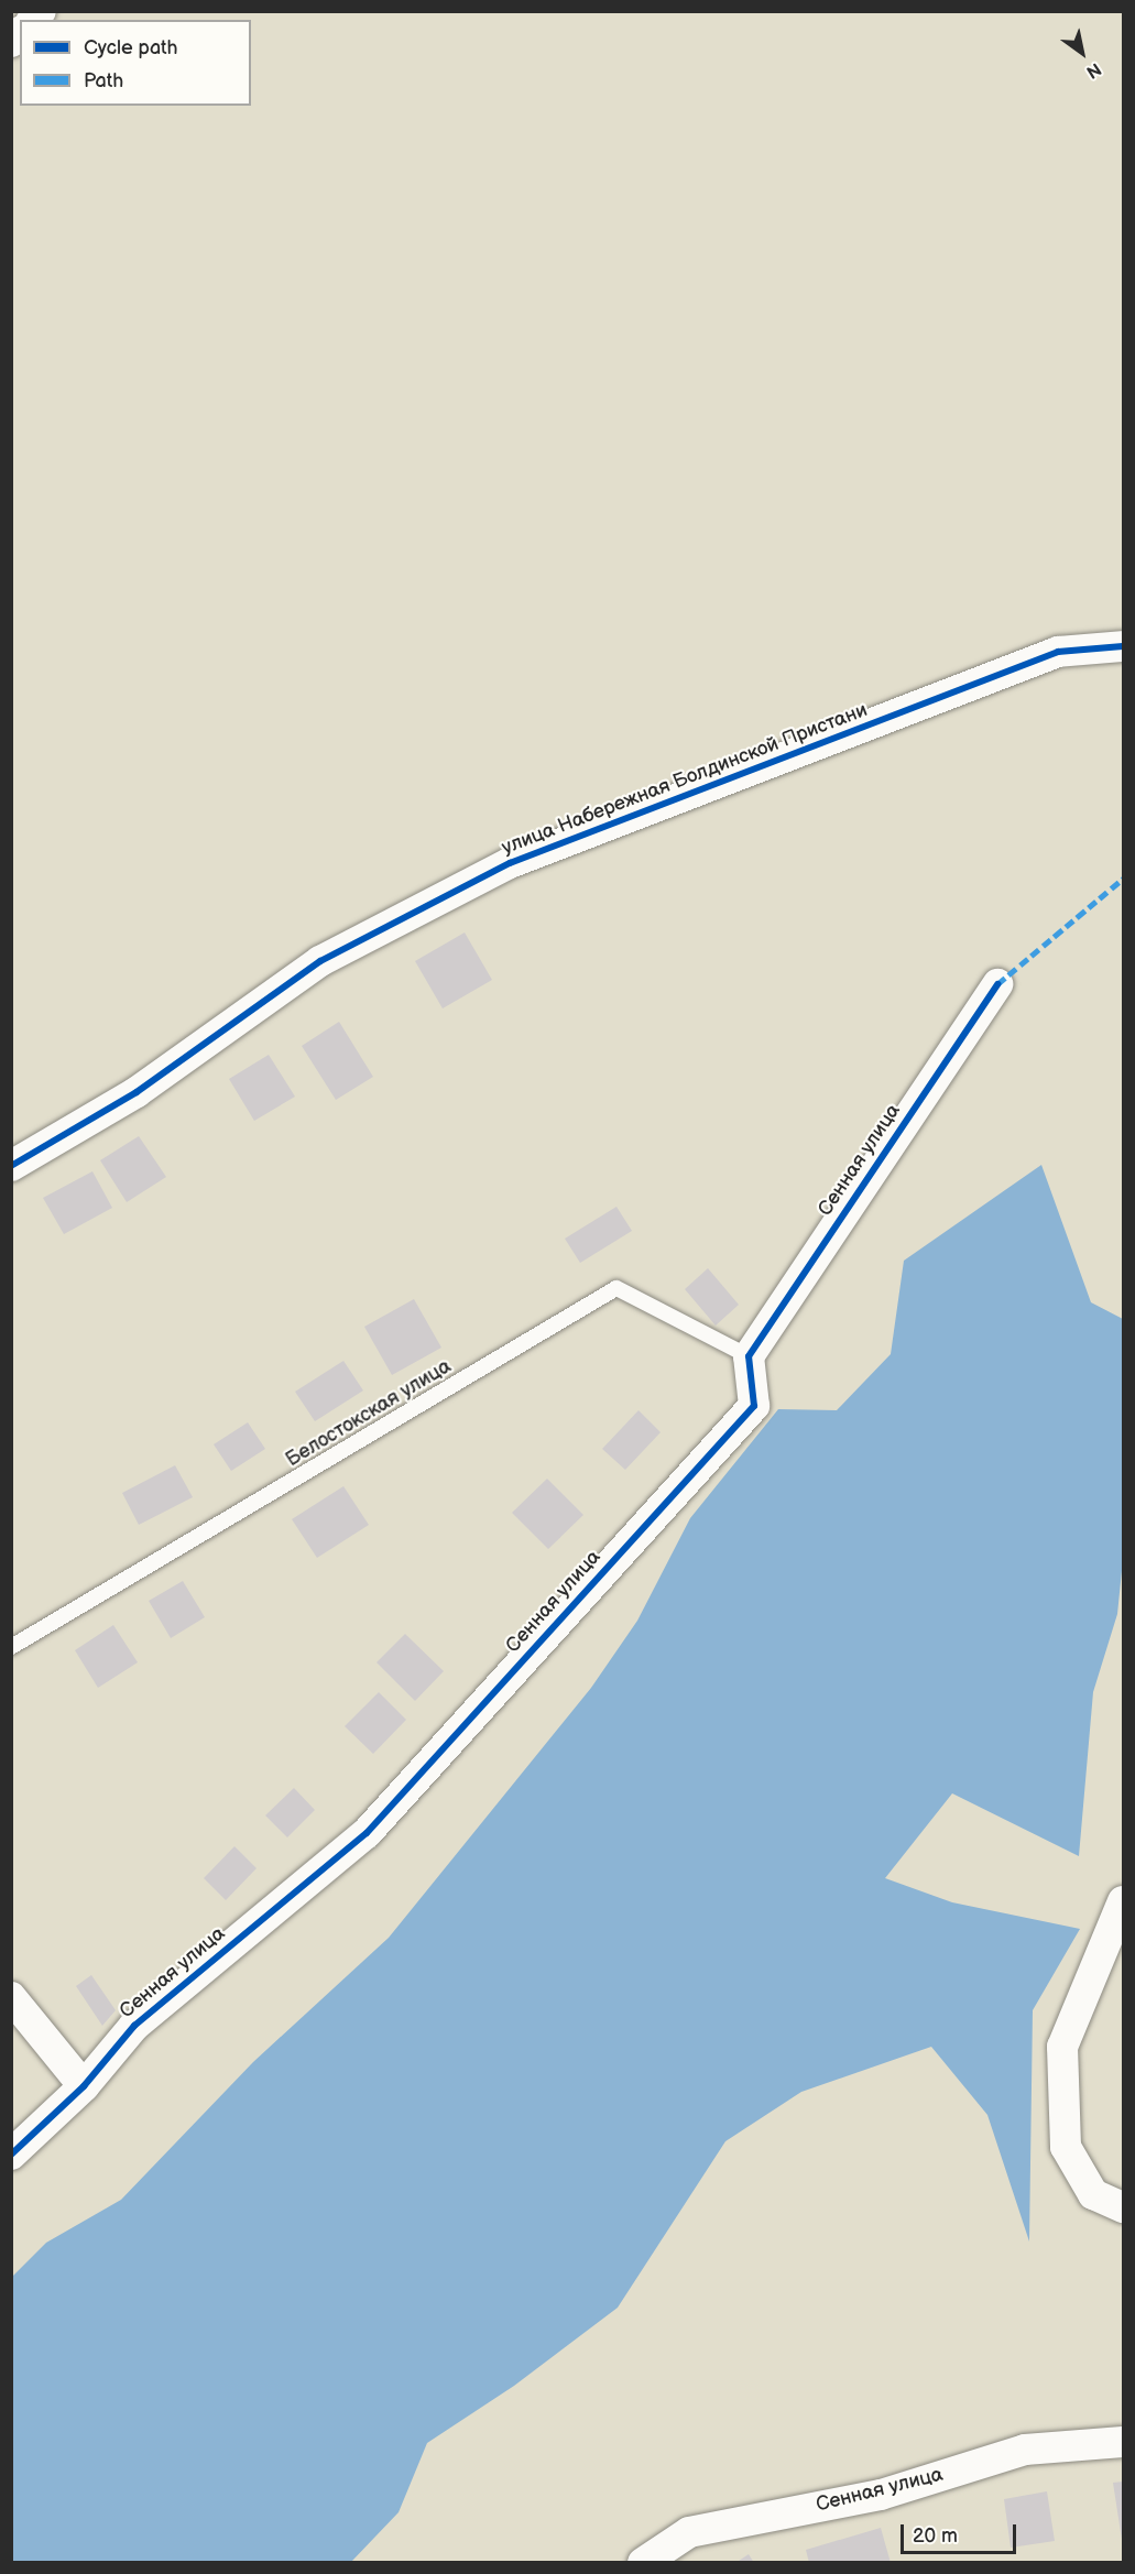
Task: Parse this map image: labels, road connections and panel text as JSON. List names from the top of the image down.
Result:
{
  "streets": {
    "street": ["улица Набережная Болдинской Пристани", "Сенная улица"],
    "lane": ["Белостокская улица"]
  },
  "crossings": [
    ["Сенная улица", "Белостокская улица"]
  ],
  "legend": ["Cycle path", "Path"],
  "scale_bar": "20 m",
  "north": "bottom right"
}
